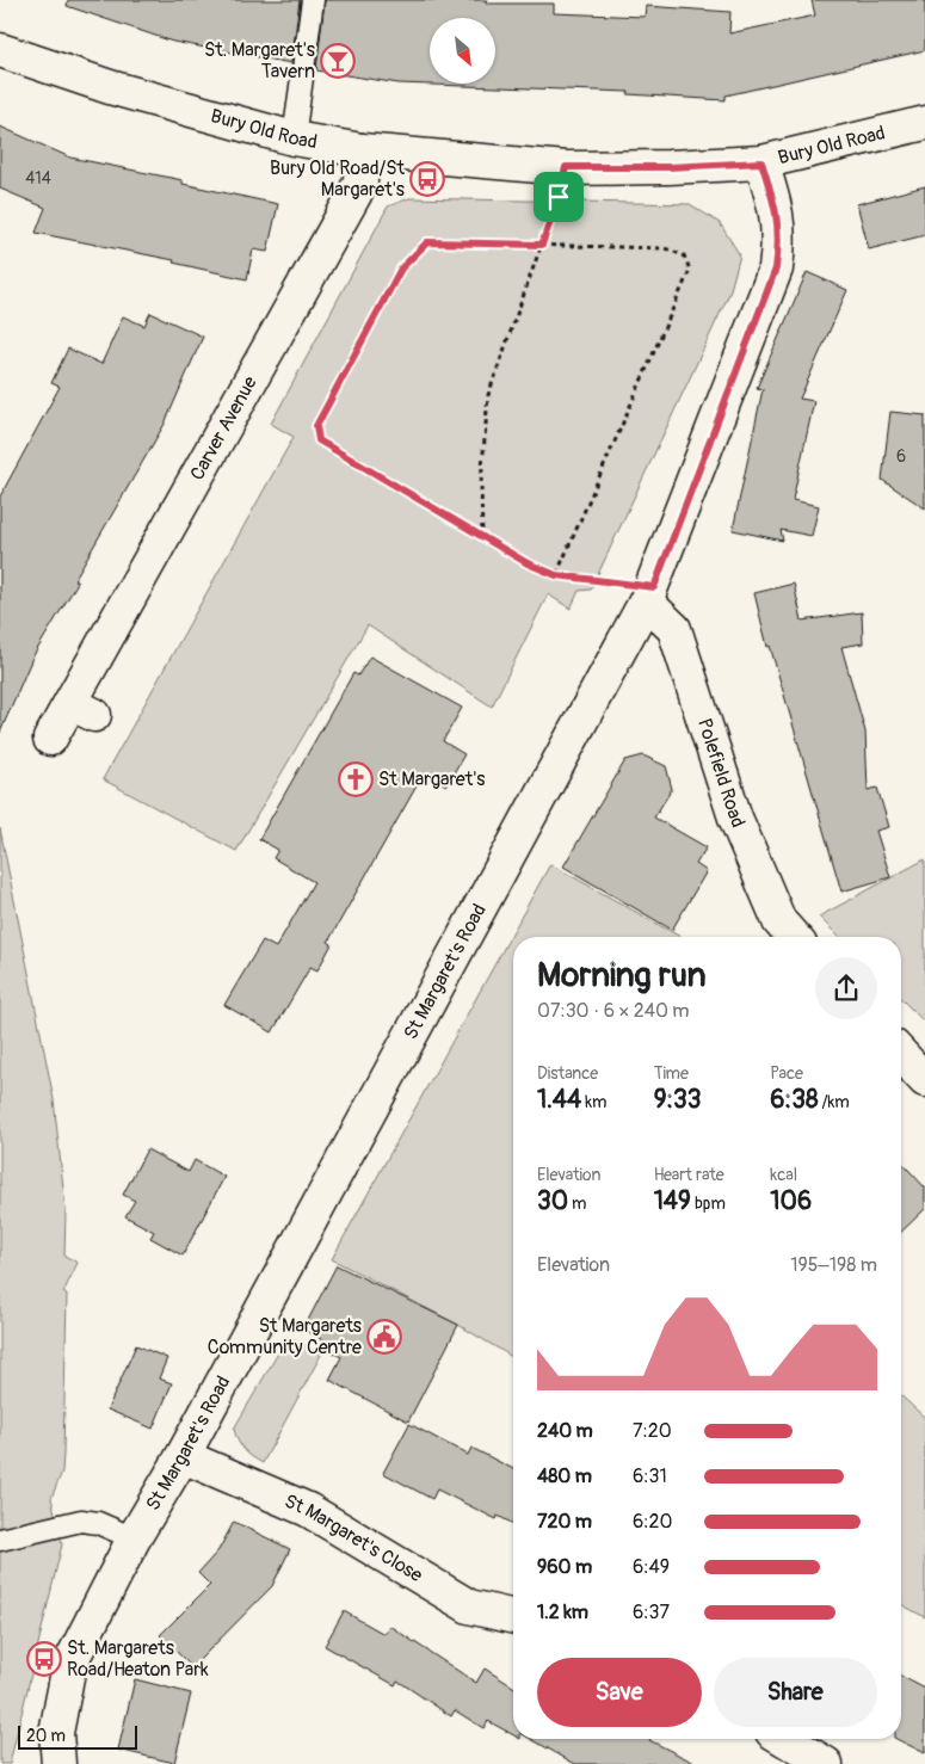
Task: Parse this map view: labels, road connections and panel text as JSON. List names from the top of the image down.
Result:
{
  "streets": {
    "street": [
      "Bury Old Road",
      "Carver Avenue",
      "Polefield Road",
      "St Margaret's Road",
      "St Margaret's Close"
    ]
  },
  "crossings": [
    ["Bury Old Road", "Carver Avenue"],
    ["Bury Old Road", "St Margaret's Road"],
    ["Polefield Road", "St Margaret's Road"],
    ["St Margaret's Road", "St Margaret's Close"]
  ],
  "places": {
    "bar": ["St. Margaret's Tavern"],
    "bus stop": ["Bury Old Road/St Margaret's", "St. Margarets Road/Heaton Park"],
    "church": ["St Margaret's"],
    "public building": ["St Margarets Community Centre"]
  },
  "house_numbers": ["414", "6"],
  "scale_bar": "20 m",
  "north": "bottom right",
  "page": {
    "heading": ["Morning run", "07:30 · 6 × 240 m"],
    "stats": [
      ["Distance", "1.44 km"],
      ["Time", "9:33"],
      ["Pace", "6:38 /km"],
      ["Elevation", "30 m"],
      ["Heart rate", "149 bpm"],
      ["kcal", "106"]
    ],
    "chart": ["Elevation", "195–198 m"],
    "list": [
      {
        "name": "240 m",
        "note": "7:20"
      },
      {
        "name": "480 m",
        "note": "6:31"
      },
      {
        "name": "720 m",
        "note": "6:20"
      },
      {
        "name": "960 m",
        "note": "6:49"
      },
      {
        "name": "1.2 km",
        "note": "6:37"
      }
    ],
    "buttons": ["Save", "Share"],
    "scale": "20 m"
  }
}
